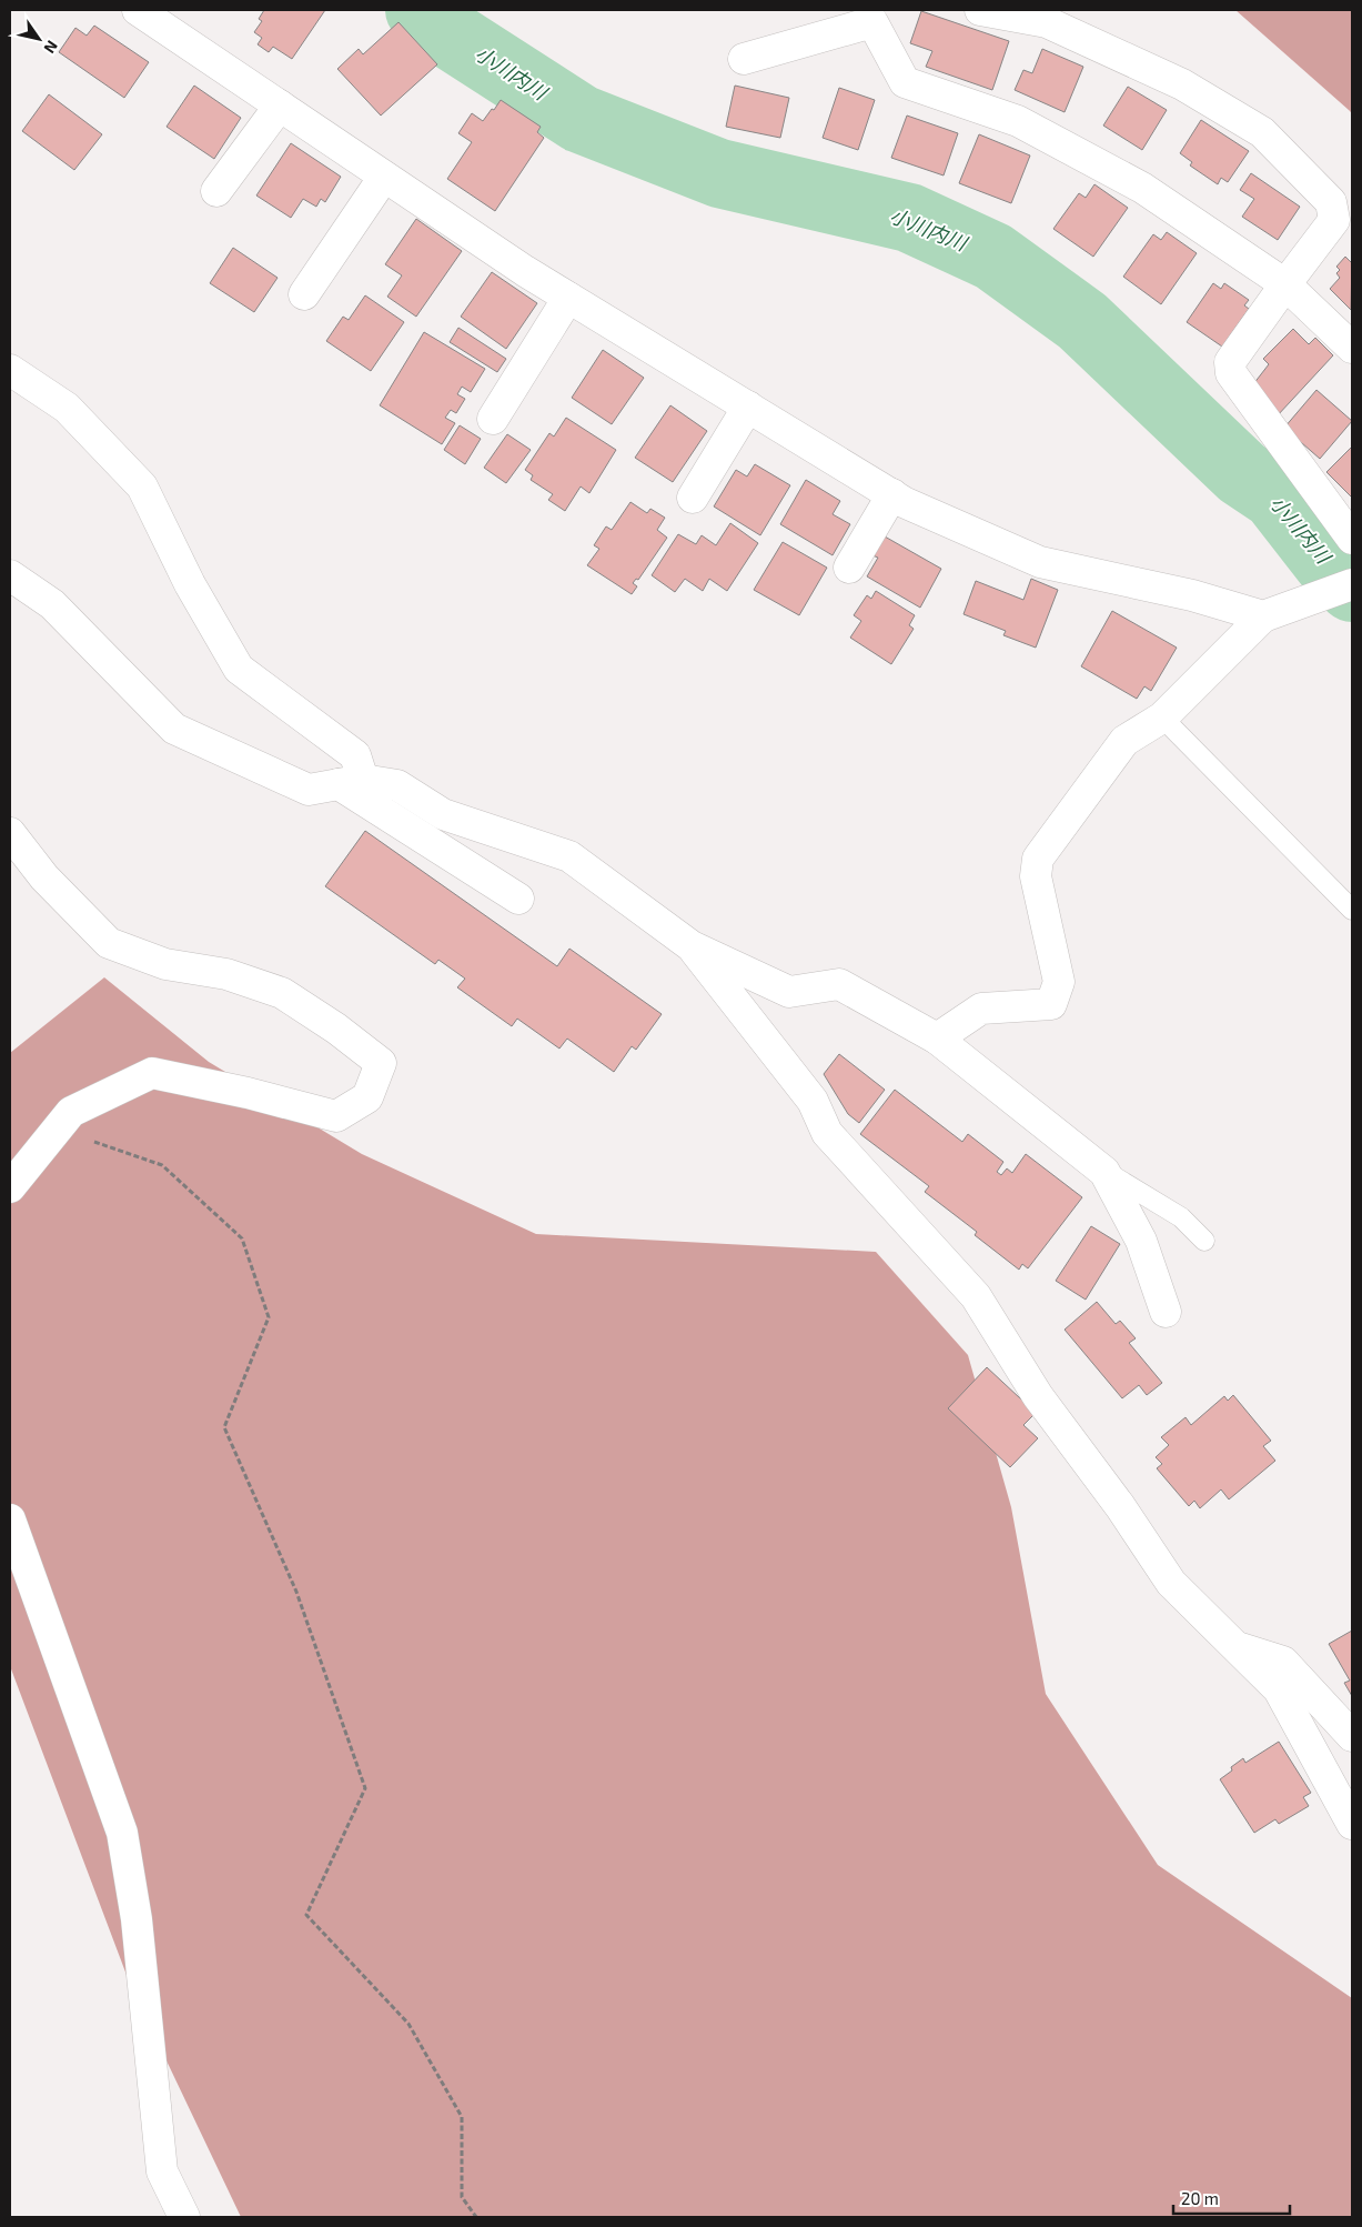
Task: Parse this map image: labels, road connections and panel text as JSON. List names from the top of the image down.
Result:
{
  "water": ["小川内川"],
  "scale_bar": "20 m",
  "north": "bottom right"
}
